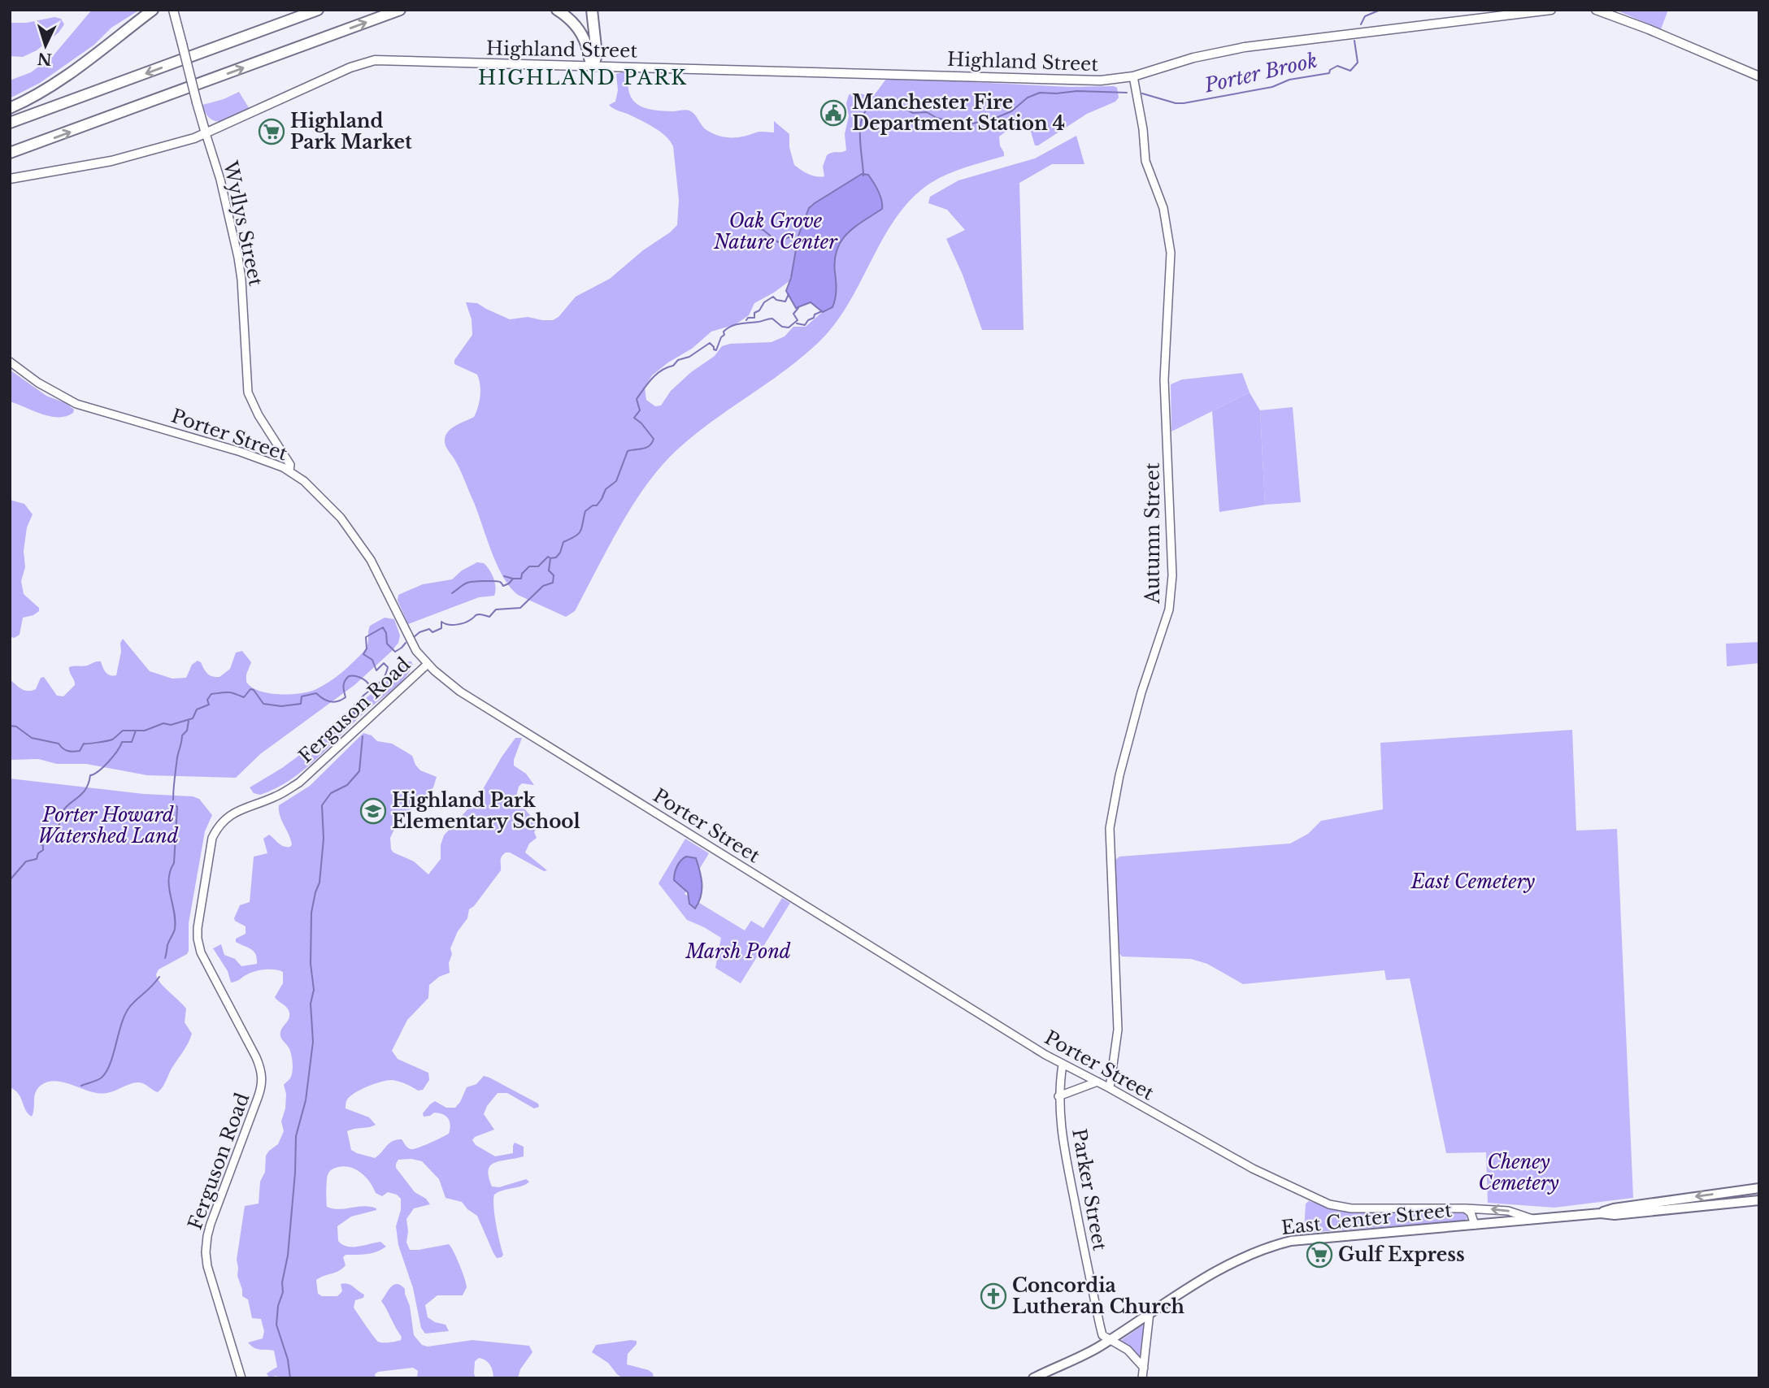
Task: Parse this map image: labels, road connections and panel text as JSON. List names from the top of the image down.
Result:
{
  "streets": {
    "main road": ["Highland Street", "Wyllys Street", "East Center Street"],
    "street": [
      "Porter Street",
      "Autumn Street",
      "Ferguson Road",
      "Parker Street"
    ]
  },
  "crossings": [
    ["Highland Street", "Wyllys Street"],
    ["Highland Street", "Autumn Street"],
    ["Wyllys Street", "Porter Street"],
    ["Porter Street", "Autumn Street"],
    ["Porter Street", "Ferguson Road"],
    ["Porter Street", "Parker Street"],
    ["Porter Street", "East Center Street"],
    ["Parker Street", "East Center Street"]
  ],
  "districts": ["HIGHLAND PARK"],
  "water": ["Porter Brook"],
  "parks": [
    "Oak Grove Nature Center",
    "Porter Howard Watershed Land",
    "East Cemetery",
    "Marsh Pond",
    "Cheney Cemetery"
  ],
  "places": {
    "public building": ["Manchester Fire Department Station 4"],
    "supermarket": ["Highland Park Market", "Gulf Express"],
    "school or university": ["Highland Park Elementary School"],
    "church": ["Concordia Lutheran Church"]
  },
  "north": "bottom"
}
